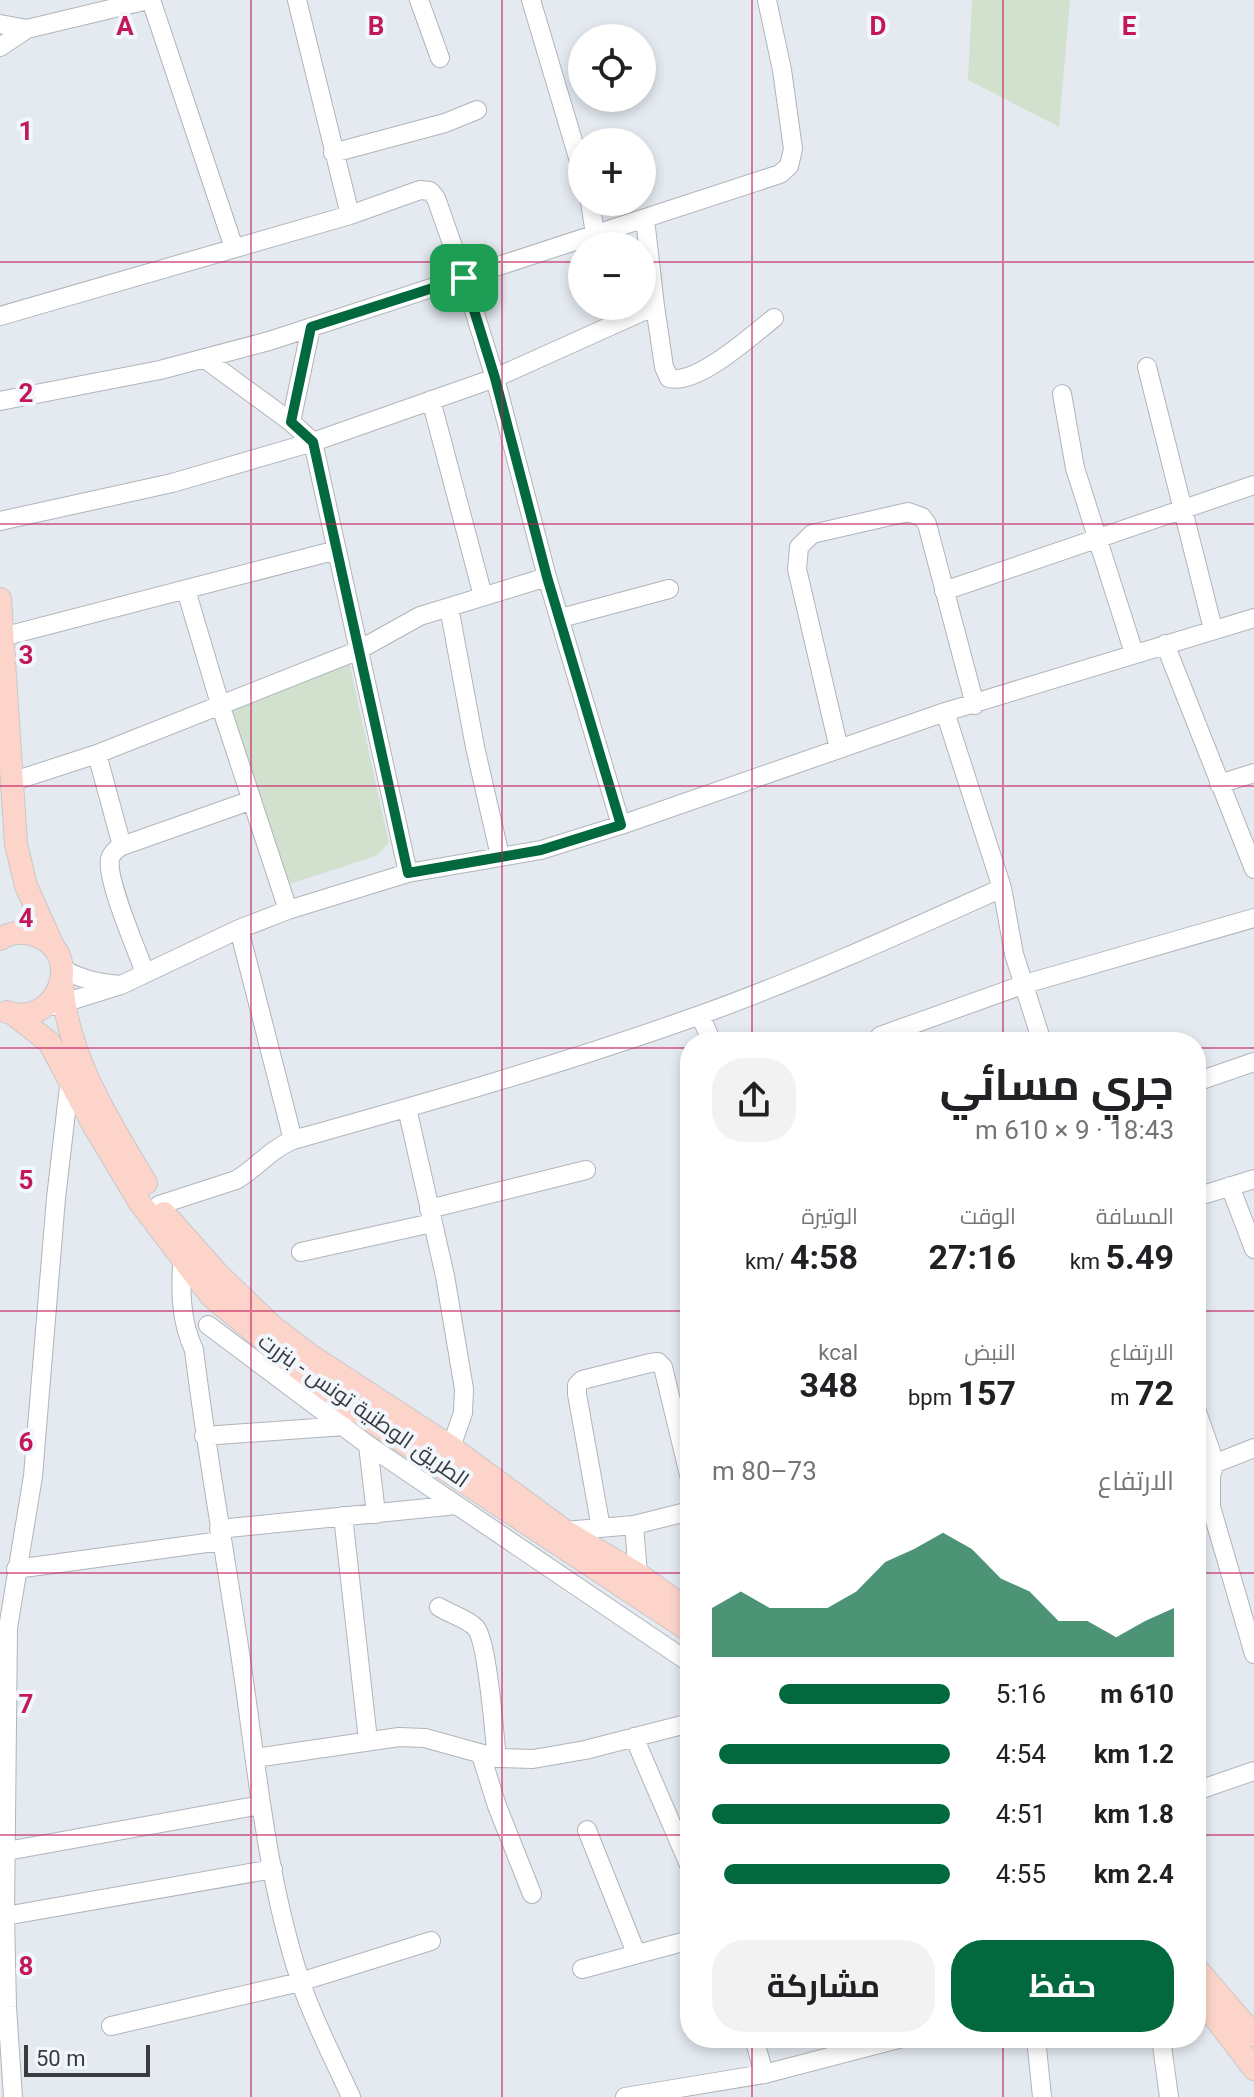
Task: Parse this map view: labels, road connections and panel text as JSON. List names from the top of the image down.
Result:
{
  "streets": {
    "main road": ["الطريق الوطنية تونس - بنزرت"]
  },
  "scale_bar": "50 m",
  "page": {
    "map_buttons": ["+", "−"],
    "heading": ["جري مسائي", "18:43 · 9 × 610 m"],
    "stats": [
      ["المسافة", "5.49 km"],
      ["الوقت", "27:16"],
      ["الوتيرة", "4:58 /km"],
      ["الارتفاع", "72 m"],
      ["النبض", "157 bpm"],
      ["kcal", "348"]
    ],
    "chart": ["الارتفاع", "73–80 m"],
    "list": [
      {
        "name": "610 m",
        "note": "5:16"
      },
      {
        "name": "1.2 km",
        "note": "4:54"
      },
      {
        "name": "1.8 km",
        "note": "4:51"
      },
      {
        "name": "2.4 km",
        "note": "4:55"
      }
    ],
    "buttons": ["حفظ", "مشاركة"],
    "scale": "50 m"
  },
  "grid": {
    "columns": [
      "A",
      "B",
      "D",
      "E"
    ],
    "rows": [
      "1",
      "2",
      "3",
      "4",
      "5",
      "6",
      "7",
      "8"
    ]
  }
}
